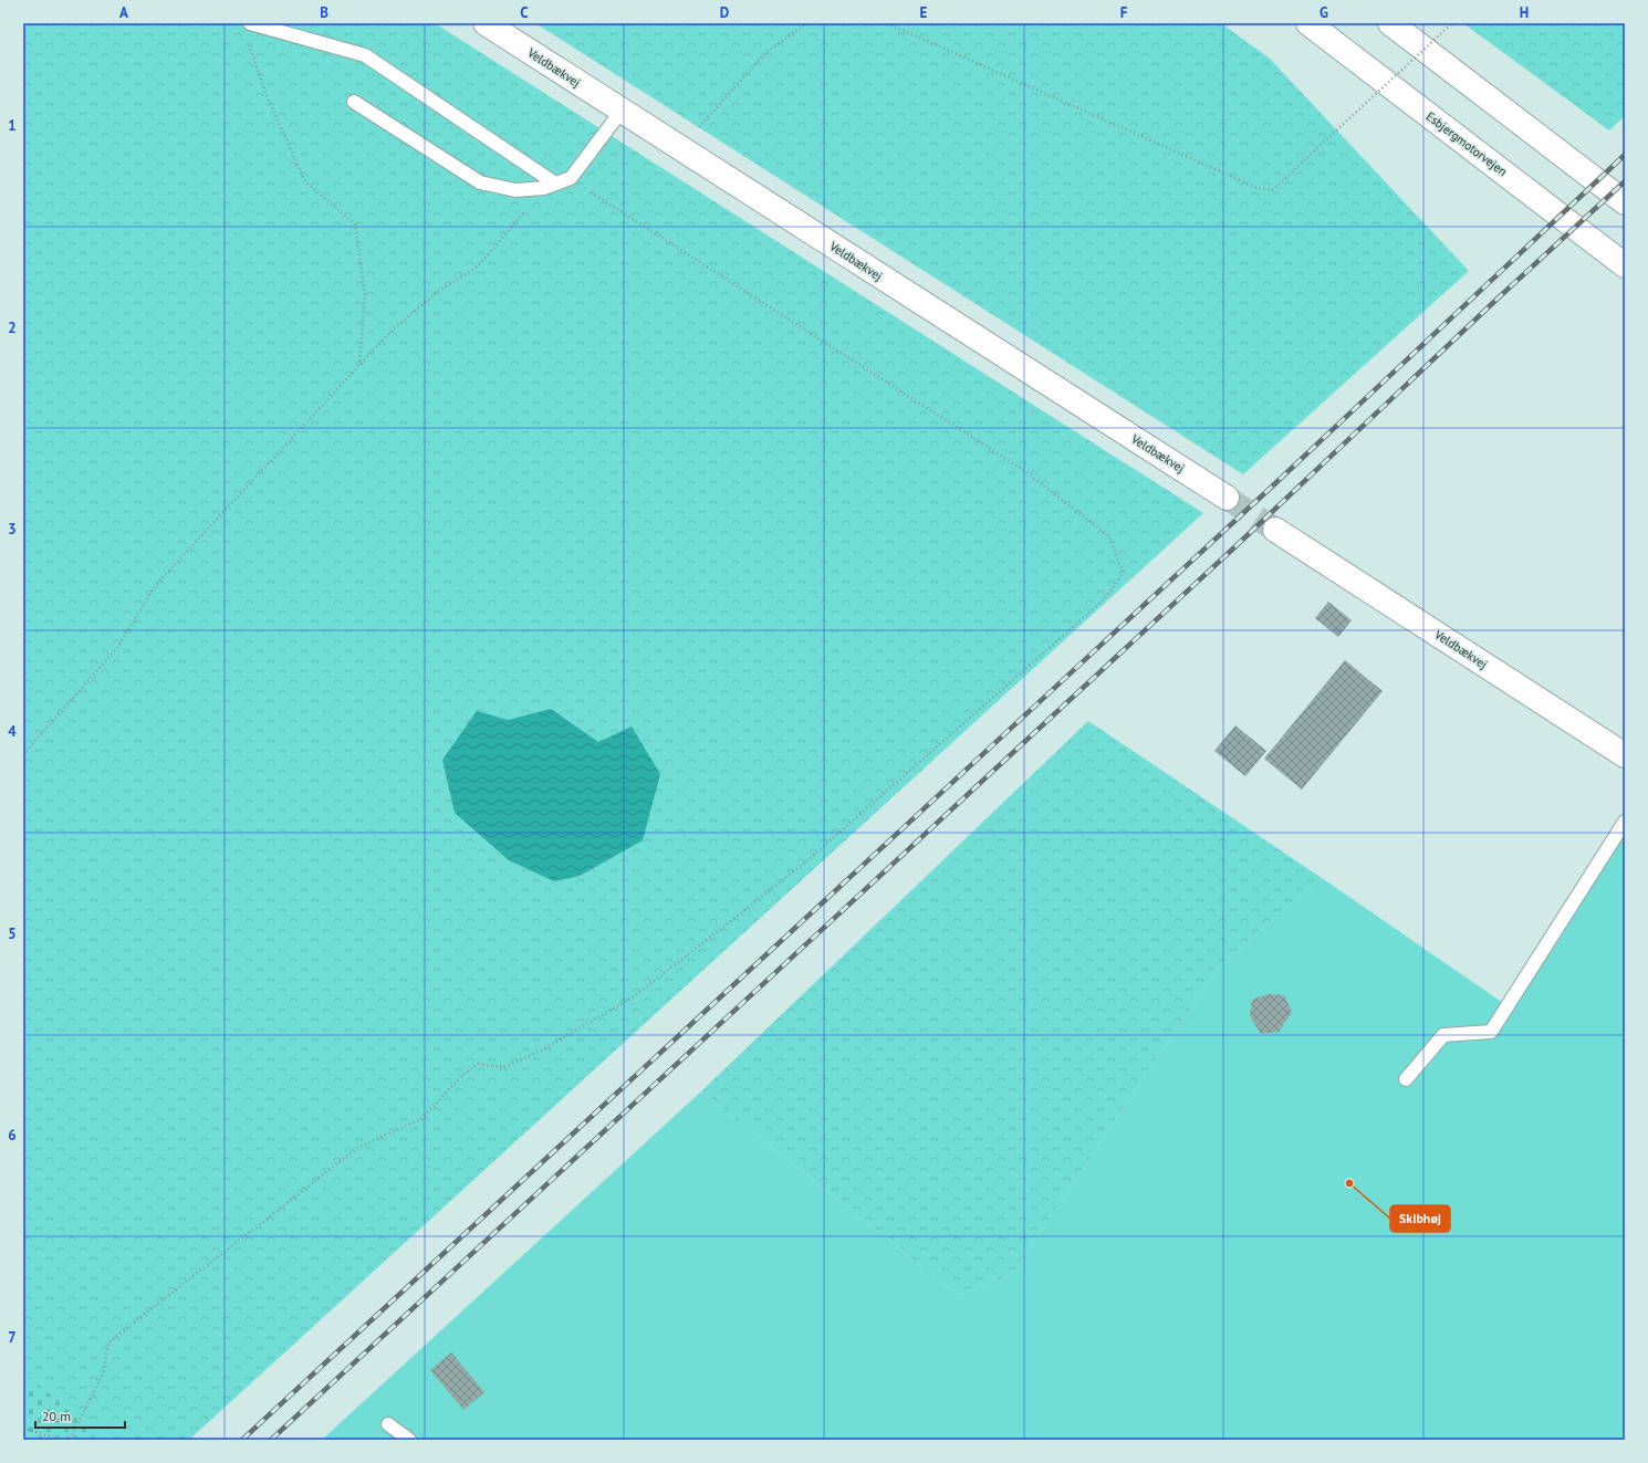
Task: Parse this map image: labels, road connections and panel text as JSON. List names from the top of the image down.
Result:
{
  "streets": {
    "main road": ["Veldbækvej", "Esbjergmotorvejen"]
  },
  "places": ["Skibhøj"],
  "scale_bar": "20 m",
  "grid": {
    "columns": [
      "A",
      "B",
      "C",
      "D",
      "E",
      "F",
      "G",
      "H"
    ],
    "rows": [
      "1",
      "2",
      "3",
      "4",
      "5",
      "6",
      "7"
    ]
  }
}
